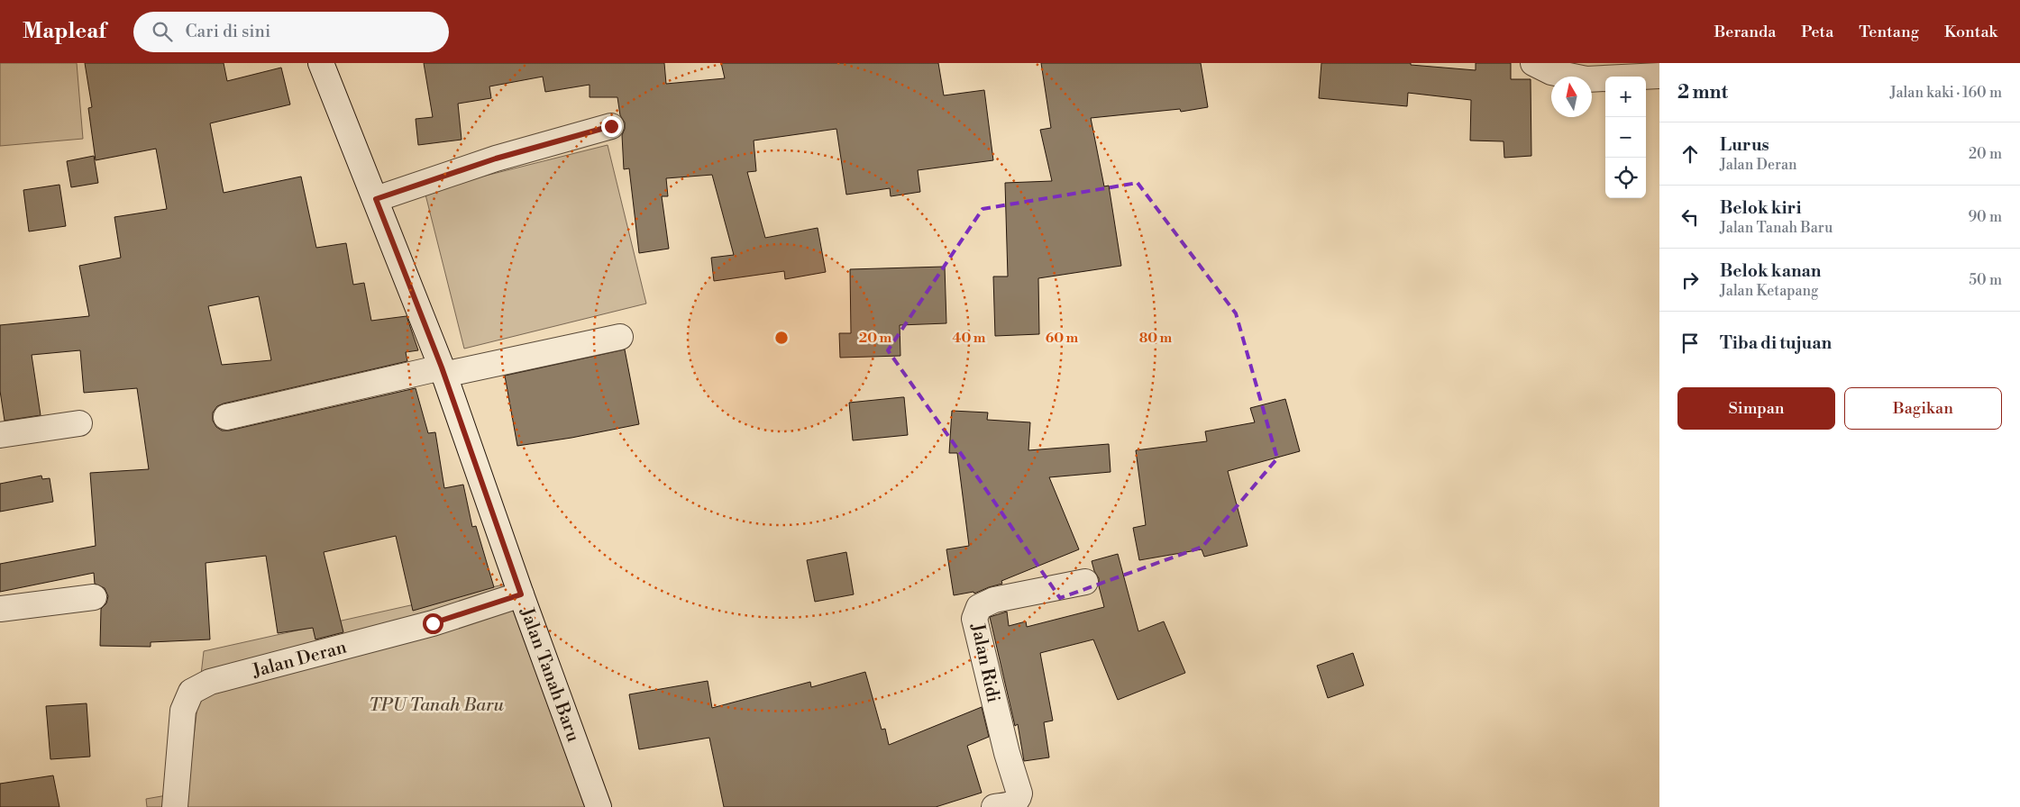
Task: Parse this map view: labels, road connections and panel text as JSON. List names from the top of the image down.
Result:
{
  "streets": {
    "street": ["Jalan Deran", "Jalan Ridi", "Jalan Tanah Baru"]
  },
  "crossings": [
    ["Jalan Deran", "Jalan Tanah Baru"]
  ],
  "parks": ["TPU Tanah Baru"],
  "north": "top",
  "page": {
    "header": "Mapleaf",
    "search": "Cari di sini",
    "nav": [
      "Beranda",
      "Peta",
      "Tentang",
      "Kontak"
    ],
    "heading": ["2 mnt", "Jalan kaki · 160 m"],
    "map_buttons": ["+", "−"],
    "list": [
      ["Lurus", "Jalan Deran", "20 m"],
      ["Belok kiri", "Jalan Tanah Baru", "90 m"],
      ["Belok kanan", "Jalan Ketapang", "50 m"],
      "Tiba di tujuan"
    ],
    "buttons": ["Simpan", "Bagikan"]
  },
  "rings": [
    "20 m",
    "40 m",
    "60 m",
    "80 m"
  ]
}
